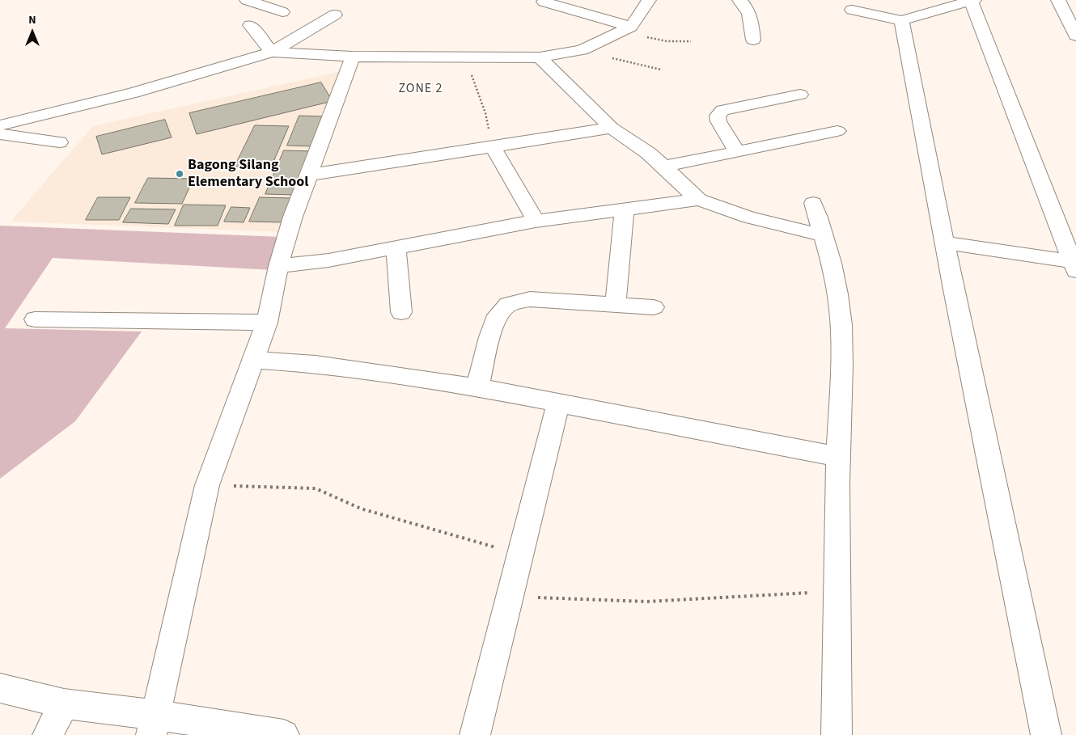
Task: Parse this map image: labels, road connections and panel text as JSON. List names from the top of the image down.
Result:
{
  "districts": ["ZONE 2"],
  "places": ["Bagong Silang Elementary School"],
  "north": "top"
}
